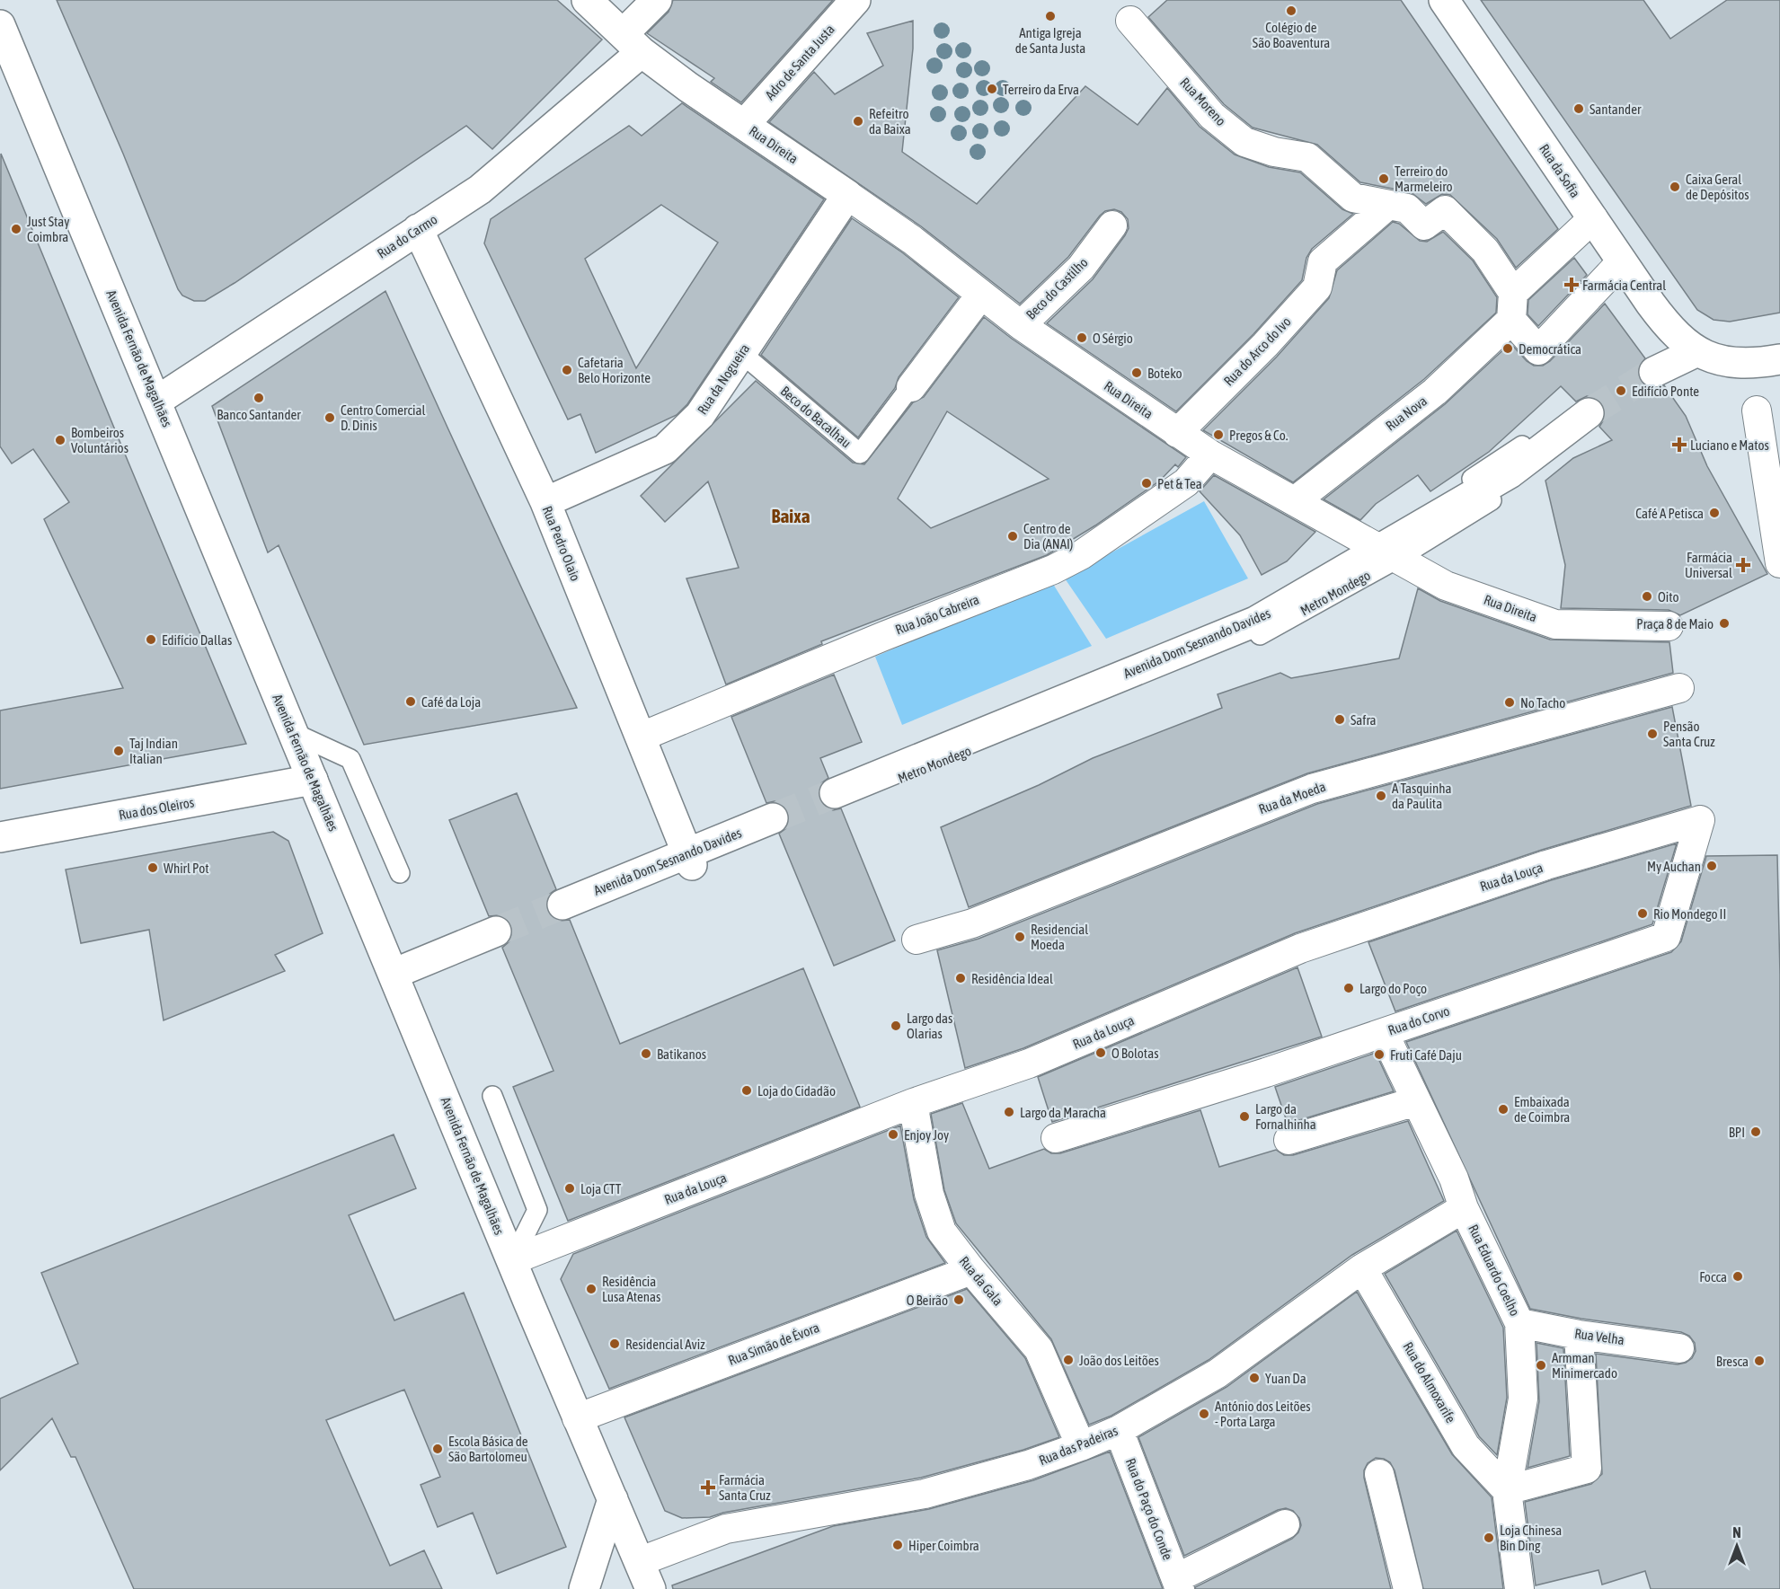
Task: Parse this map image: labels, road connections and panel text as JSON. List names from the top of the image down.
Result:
{
  "streets": {
    "street": [
      "Adro de Santa Justa",
      "Rua Moreno",
      "Rua Direita",
      "Rua da Sofia",
      "Rua do Carmo",
      "Beco do Castilho",
      "Rua do Arco do Ivo",
      "Avenida Fernão de Magalhães",
      "Rua da Nogueira",
      "Rua Nova",
      "Beco do Bacalhau",
      "Rua Pedro Olaio",
      "Rua João Cabreira",
      "Avenida Dom Sesnando Davides",
      "Rua da Moeda",
      "Rua dos Oleiros",
      "Rua da Louça",
      "Rua do Corvo",
      "Rua Eduardo Coelho",
      "Rua da Gala",
      "Rua Velha",
      "Rua Simão de Évora",
      "Rua do Almoxarife",
      "Rua das Padeiras",
      "Rua do Paço do Conde"
    ]
  },
  "crossings": [
    ["Adro de Santa Justa", "Rua Direita"],
    ["Rua Moreno", "Rua do Arco do Ivo"],
    ["Rua Direita", "Rua do Carmo"],
    ["Rua Direita", "Beco do Castilho"],
    ["Rua Direita", "Rua do Arco do Ivo"],
    ["Rua Direita", "Rua da Nogueira"],
    ["Rua Direita", "Rua Nova"],
    ["Rua Direita", "Beco do Bacalhau"],
    ["Rua Direita", "Rua João Cabreira"],
    ["Rua Direita", "Avenida Dom Sesnando Davides"],
    ["Rua do Carmo", "Avenida Fernão de Magalhães"],
    ["Rua do Carmo", "Rua Pedro Olaio"],
    ["Avenida Fernão de Magalhães", "Rua dos Oleiros"],
    ["Avenida Fernão de Magalhães", "Rua da Louça"],
    ["Avenida Fernão de Magalhães", "Rua Simão de Évora"],
    ["Avenida Fernão de Magalhães", "Rua das Padeiras"],
    ["Rua da Nogueira", "Beco do Bacalhau"],
    ["Rua da Nogueira", "Rua Pedro Olaio"],
    ["Rua Pedro Olaio", "Rua João Cabreira"],
    ["Rua Pedro Olaio", "Avenida Dom Sesnando Davides"],
    ["Rua da Louça", "Rua do Corvo"],
    ["Rua da Louça", "Rua da Gala"],
    ["Rua do Corvo", "Rua Eduardo Coelho"],
    ["Rua Eduardo Coelho", "Rua Velha"],
    ["Rua Eduardo Coelho", "Rua do Almoxarife"],
    ["Rua Eduardo Coelho", "Rua das Padeiras"],
    ["Rua da Gala", "Rua Simão de Évora"],
    ["Rua da Gala", "Rua das Padeiras"],
    ["Rua do Almoxarife", "Rua das Padeiras"],
    ["Rua das Padeiras", "Rua do Paço do Conde"]
  ],
  "districts": ["Baixa"],
  "places": {
    "other": [
      "Colégio de São Boaventura",
      "Antiga Igreja de Santa Justa",
      "Terreiro da Erva",
      "Santander",
      "Refeitro da Baixa",
      "Terreiro do Marmeleiro",
      "Caixa Geral de Depósitos",
      "Just Stay Coimbra",
      "O Sérgio",
      "Democrática",
      "Cafetaria Belo Horizonte",
      "Boteko",
      "Edifício Ponte",
      "Banco Santander",
      "Centro Comercial D. Dinis",
      "Pregos & Co.",
      "Bombeiros Voluntários",
      "Pet & Tea",
      "Café A Petisca",
      "Centro de Dia (ANAI)",
      "Oito",
      "Praça 8 de Maio",
      "Edifício Dallas",
      "Café da Loja",
      "No Tacho",
      "Safra",
      "Pensão Santa Cruz",
      "Taj Indian Italian",
      "A Tasquinha da Paulita",
      "My Auchan",
      "Whirl Pot",
      "Rio Mondego II",
      "Residencial Moeda",
      "Residência Ideal",
      "Largo do Poço",
      "Largo das Olarias",
      "O Bolotas",
      "Batikanos",
      "Fruti Café Daju",
      "Loja do Cidadão",
      "Embaixada de Coimbra",
      "Largo da Maracha",
      "Largo da Fornalhinha",
      "BPI",
      "Enjoy Joy",
      "Loja CTT",
      "Focca",
      "Residência Lusa Atenas",
      "O Beirão",
      "Residencial Aviz",
      "João dos Leitões",
      "Bresca",
      "Armman Minimercado",
      "Yuan Da",
      "António dos Leitões - Porta Larga",
      "Escola Básica de São Bartolomeu",
      "Loja Chinesa Bin Ding",
      "Hiper Coimbra"
    ],
    "health": [
      "Farmácia Central",
      "Luciano e Matos",
      "Farmácia Universal",
      "Farmácia Santa Cruz"
    ]
  },
  "north": "top"
}
